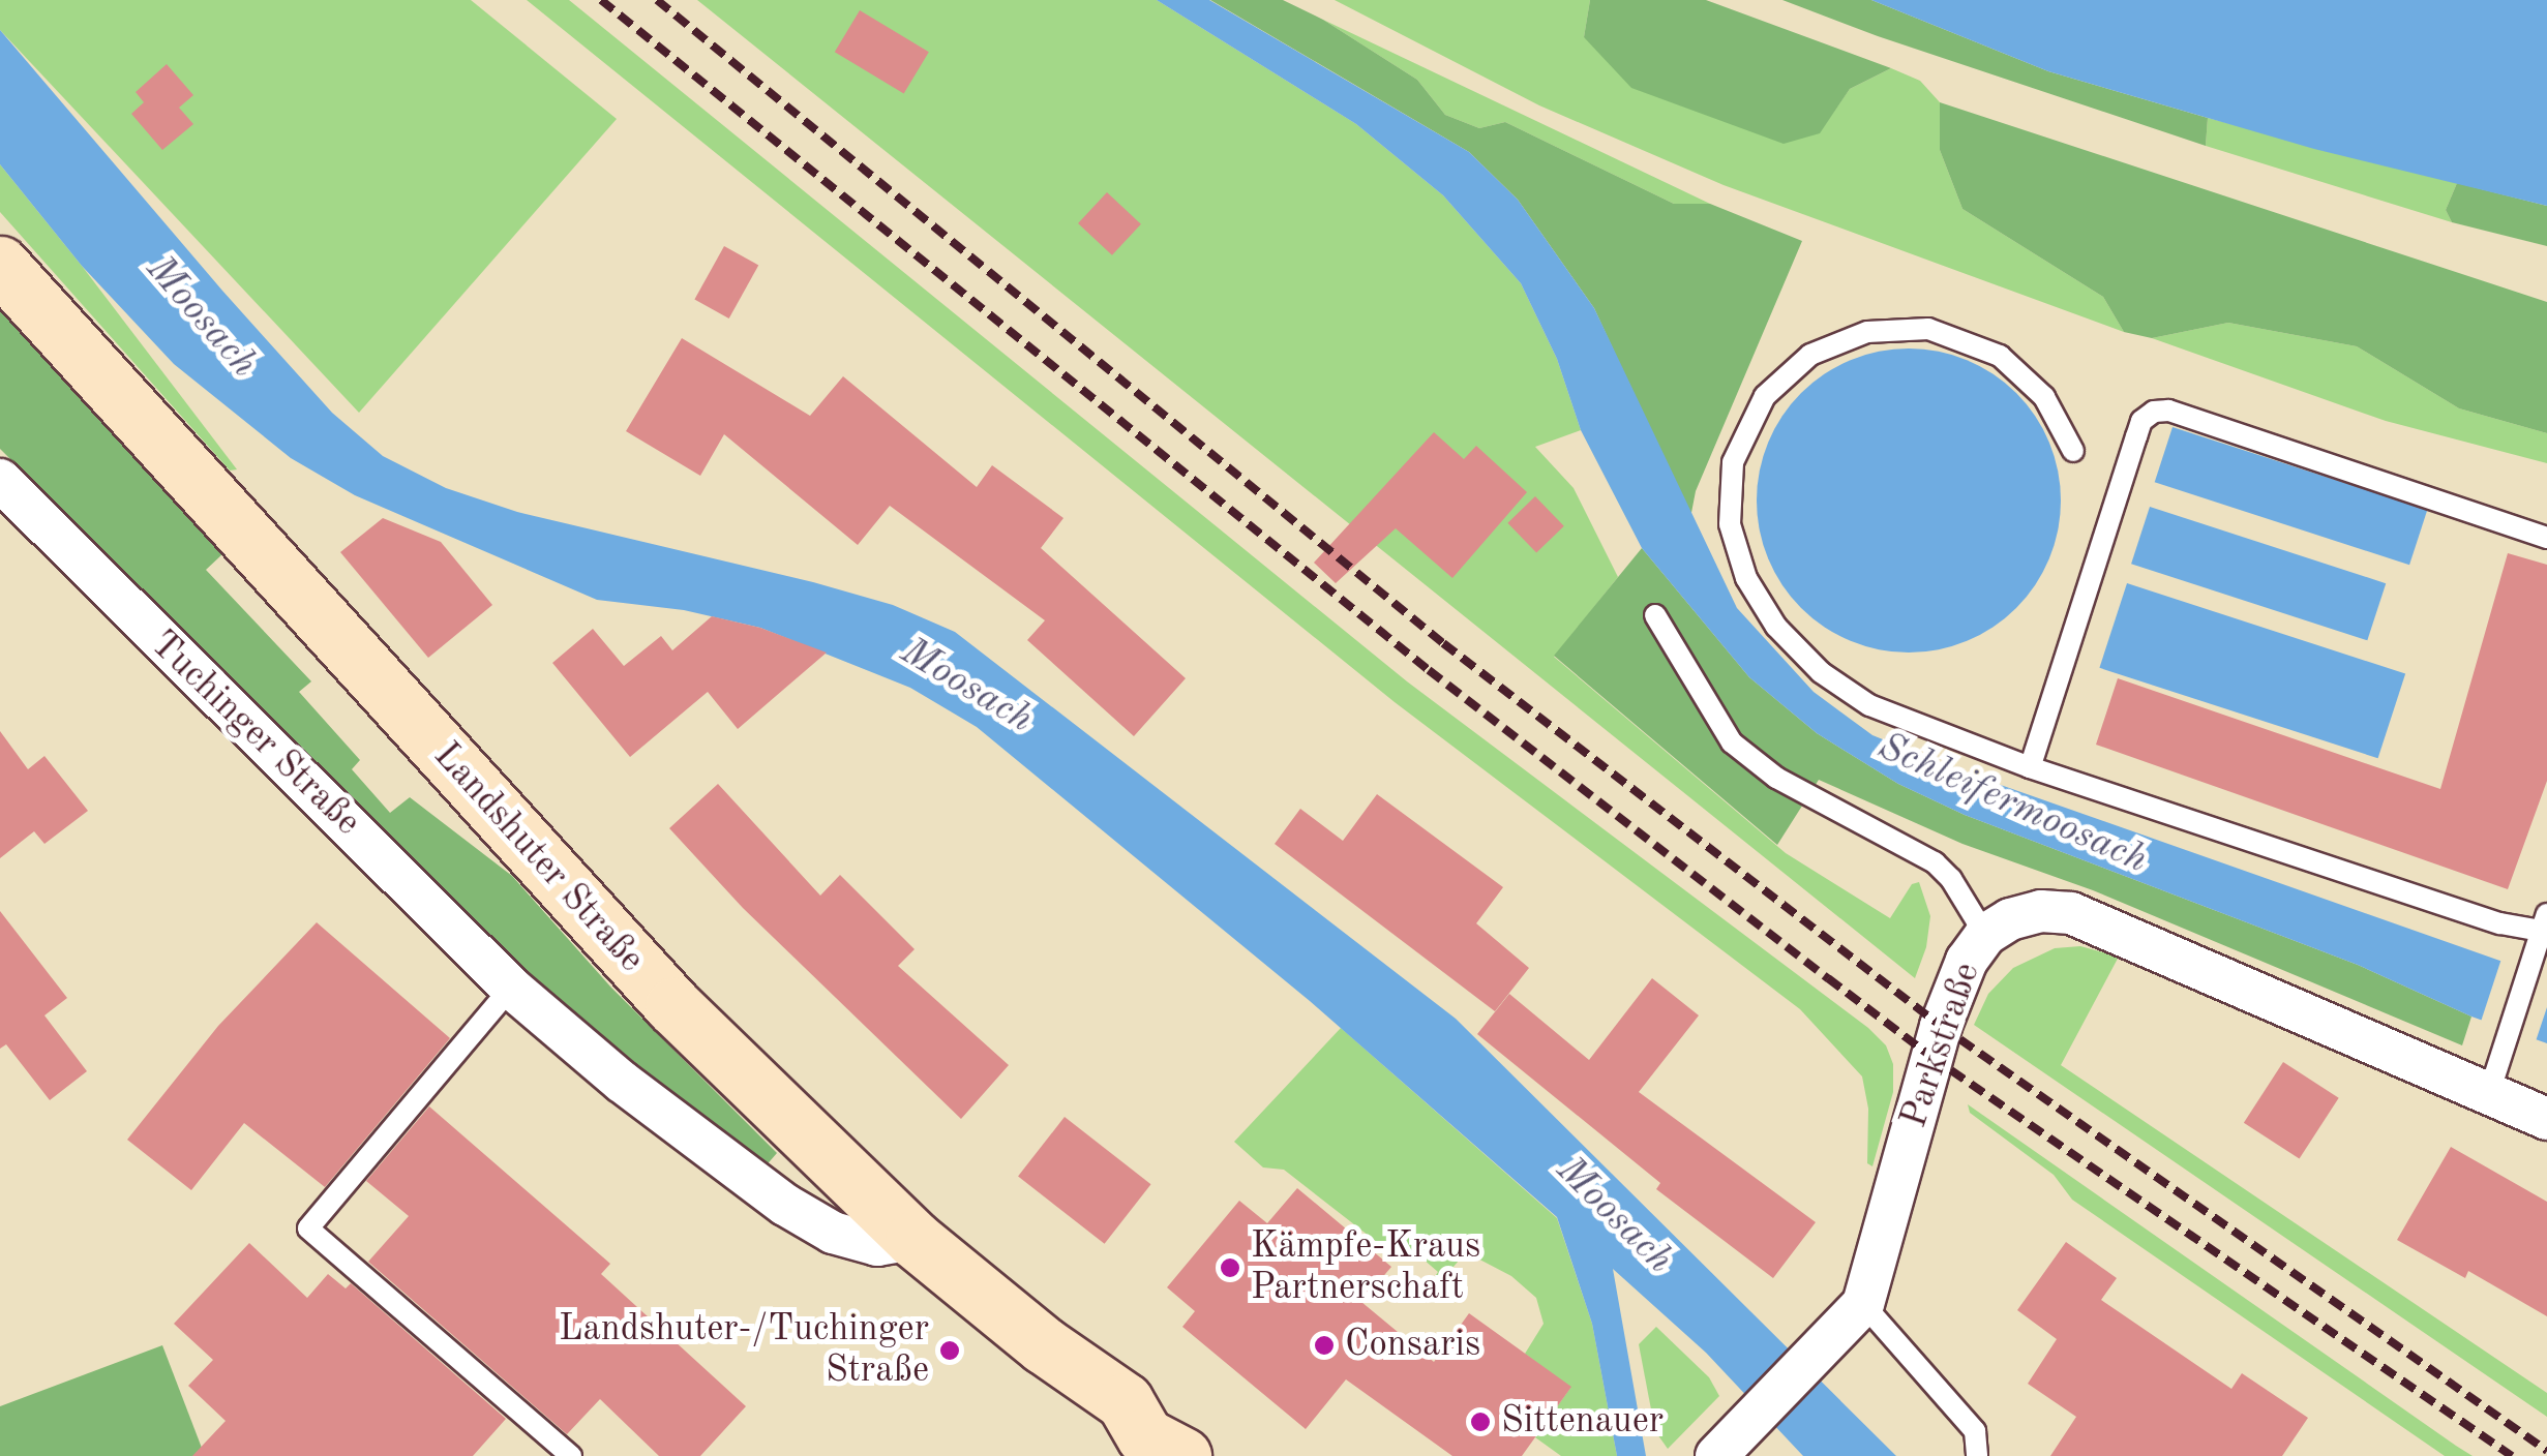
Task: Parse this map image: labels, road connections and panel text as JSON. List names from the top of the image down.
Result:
{
  "streets": {
    "main road": ["Landshuter Straße"],
    "street": ["Tuchinger Straße", "Parkstraße"]
  },
  "crossings": [
    ["Tuchinger Straße", "Landshuter Straße"]
  ],
  "water": ["Moosach", "Schleifermoosach"],
  "places": [
    "Kämpfe-Kraus Partnerschaft",
    "Consaris",
    "Landshuter-/Tuchinger Straße",
    "Sittenauer"
  ]
}
